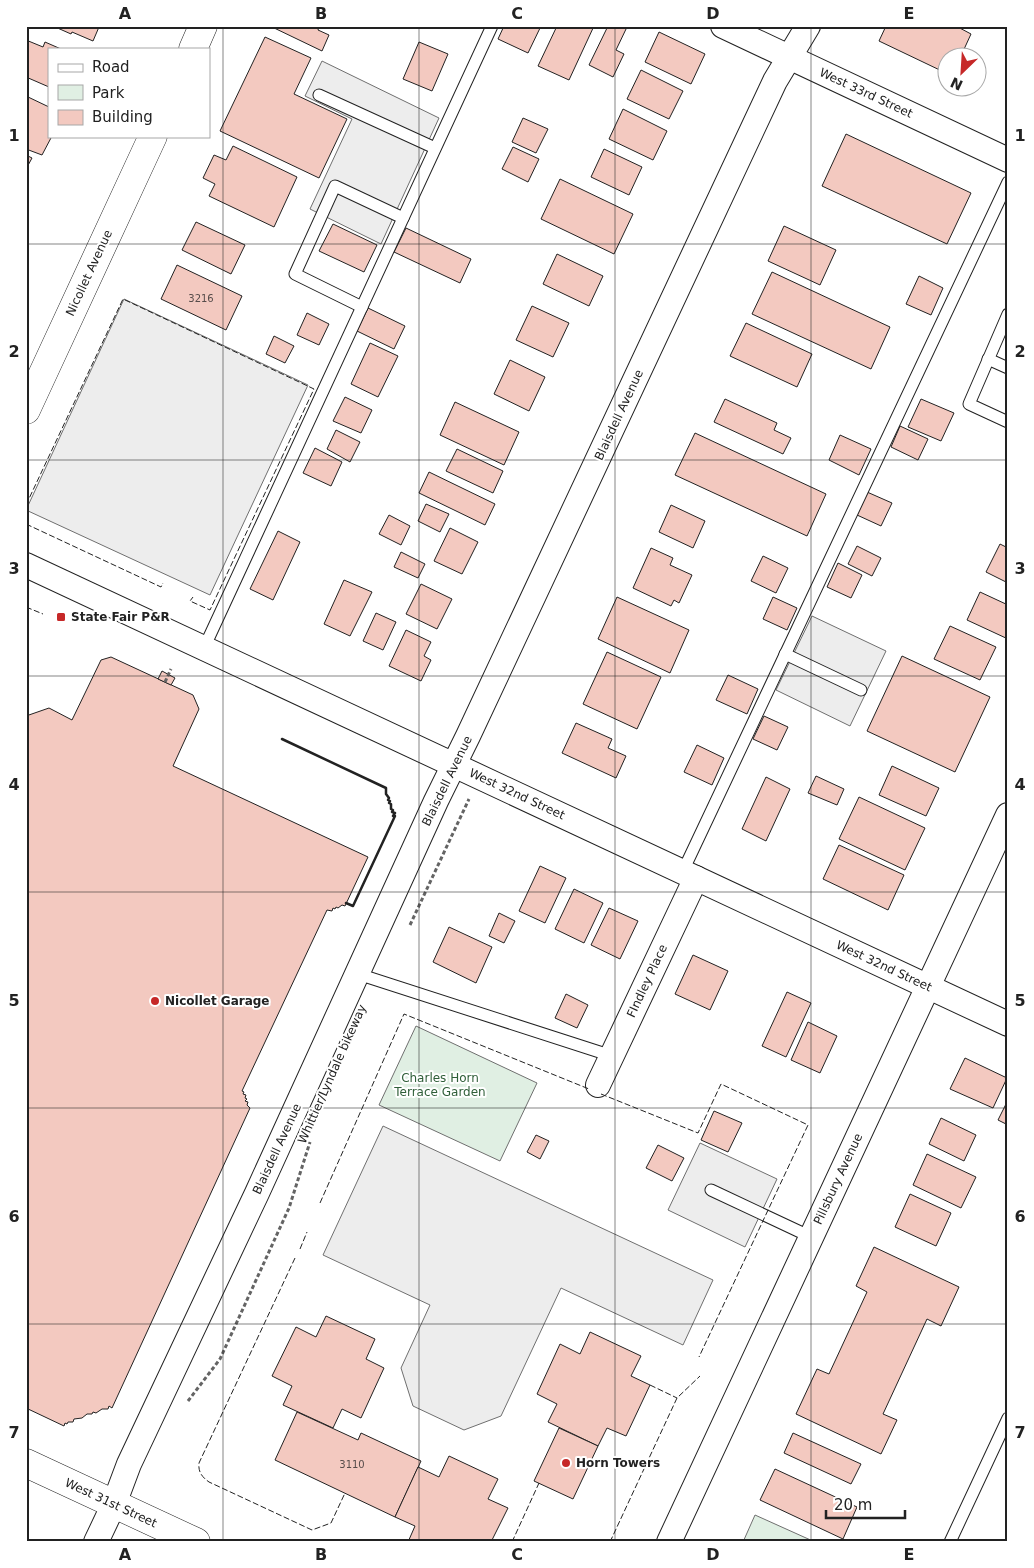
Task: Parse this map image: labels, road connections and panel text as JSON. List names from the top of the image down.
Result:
{
  "streets": {
    "main road": ["Nicollet Avenue", "West 31st Street"],
    "street": [
      "West 33rd Street",
      "Blaisdell Avenue",
      "West 32nd Street",
      "FIndley Place",
      "Pillsbury Avenue"
    ],
    "path": ["Whittier/Lyndale bikeway"]
  },
  "crossings": [
    ["West 33rd Street", "Blaisdell Avenue"],
    ["Blaisdell Avenue", "West 32nd Street"],
    ["Blaisdell Avenue", "West 31st Street"],
    ["West 32nd Street", "FIndley Place"],
    ["West 32nd Street", "Pillsbury Avenue"]
  ],
  "parks": ["Charles Horn Terrace Garden"],
  "places": {
    "transit": ["State Fair P&R"],
    "other": ["Nicollet Garage", "Horn Towers"]
  },
  "house_numbers": ["3216", "3110"],
  "legend": ["Road", "Park", "Building"],
  "scale_bar": "20 m",
  "north": "bottom left",
  "grid": {
    "columns": [
      "A",
      "B",
      "C",
      "D",
      "E"
    ],
    "rows": [
      "1",
      "2",
      "3",
      "4",
      "5",
      "6",
      "7"
    ]
  }
}
